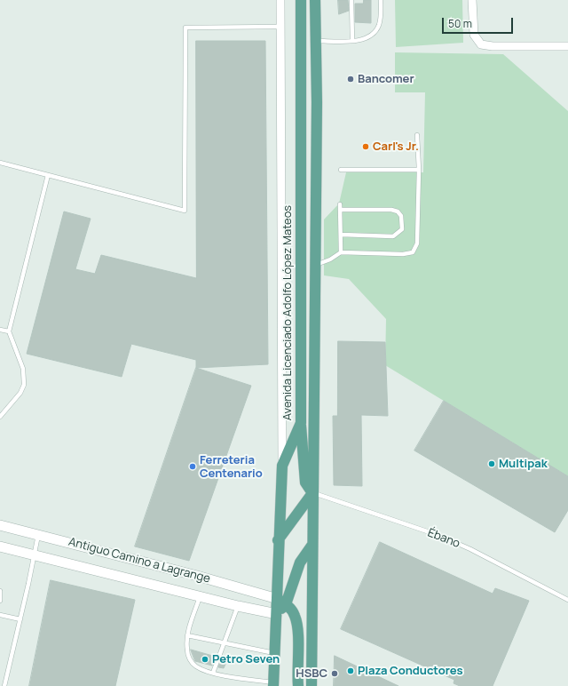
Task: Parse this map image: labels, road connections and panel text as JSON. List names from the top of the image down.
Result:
{
  "streets": {
    "main road": ["Avenida Licenciado Adolfo López Mateos"],
    "street": ["Antiguo Camino a Lagrange"],
    "lane": ["Ébano"]
  },
  "crossings": [
    ["Avenida Licenciado Adolfo López Mateos", "Antiguo Camino a Lagrange"]
  ],
  "places": [
    "Bancomer",
    "Carl's Jr.",
    "Multipak",
    "Ferreteria Centenario",
    "Petro Seven",
    "Plaza Conductores",
    "HSBC"
  ],
  "scale_bar": "50 m"
}
